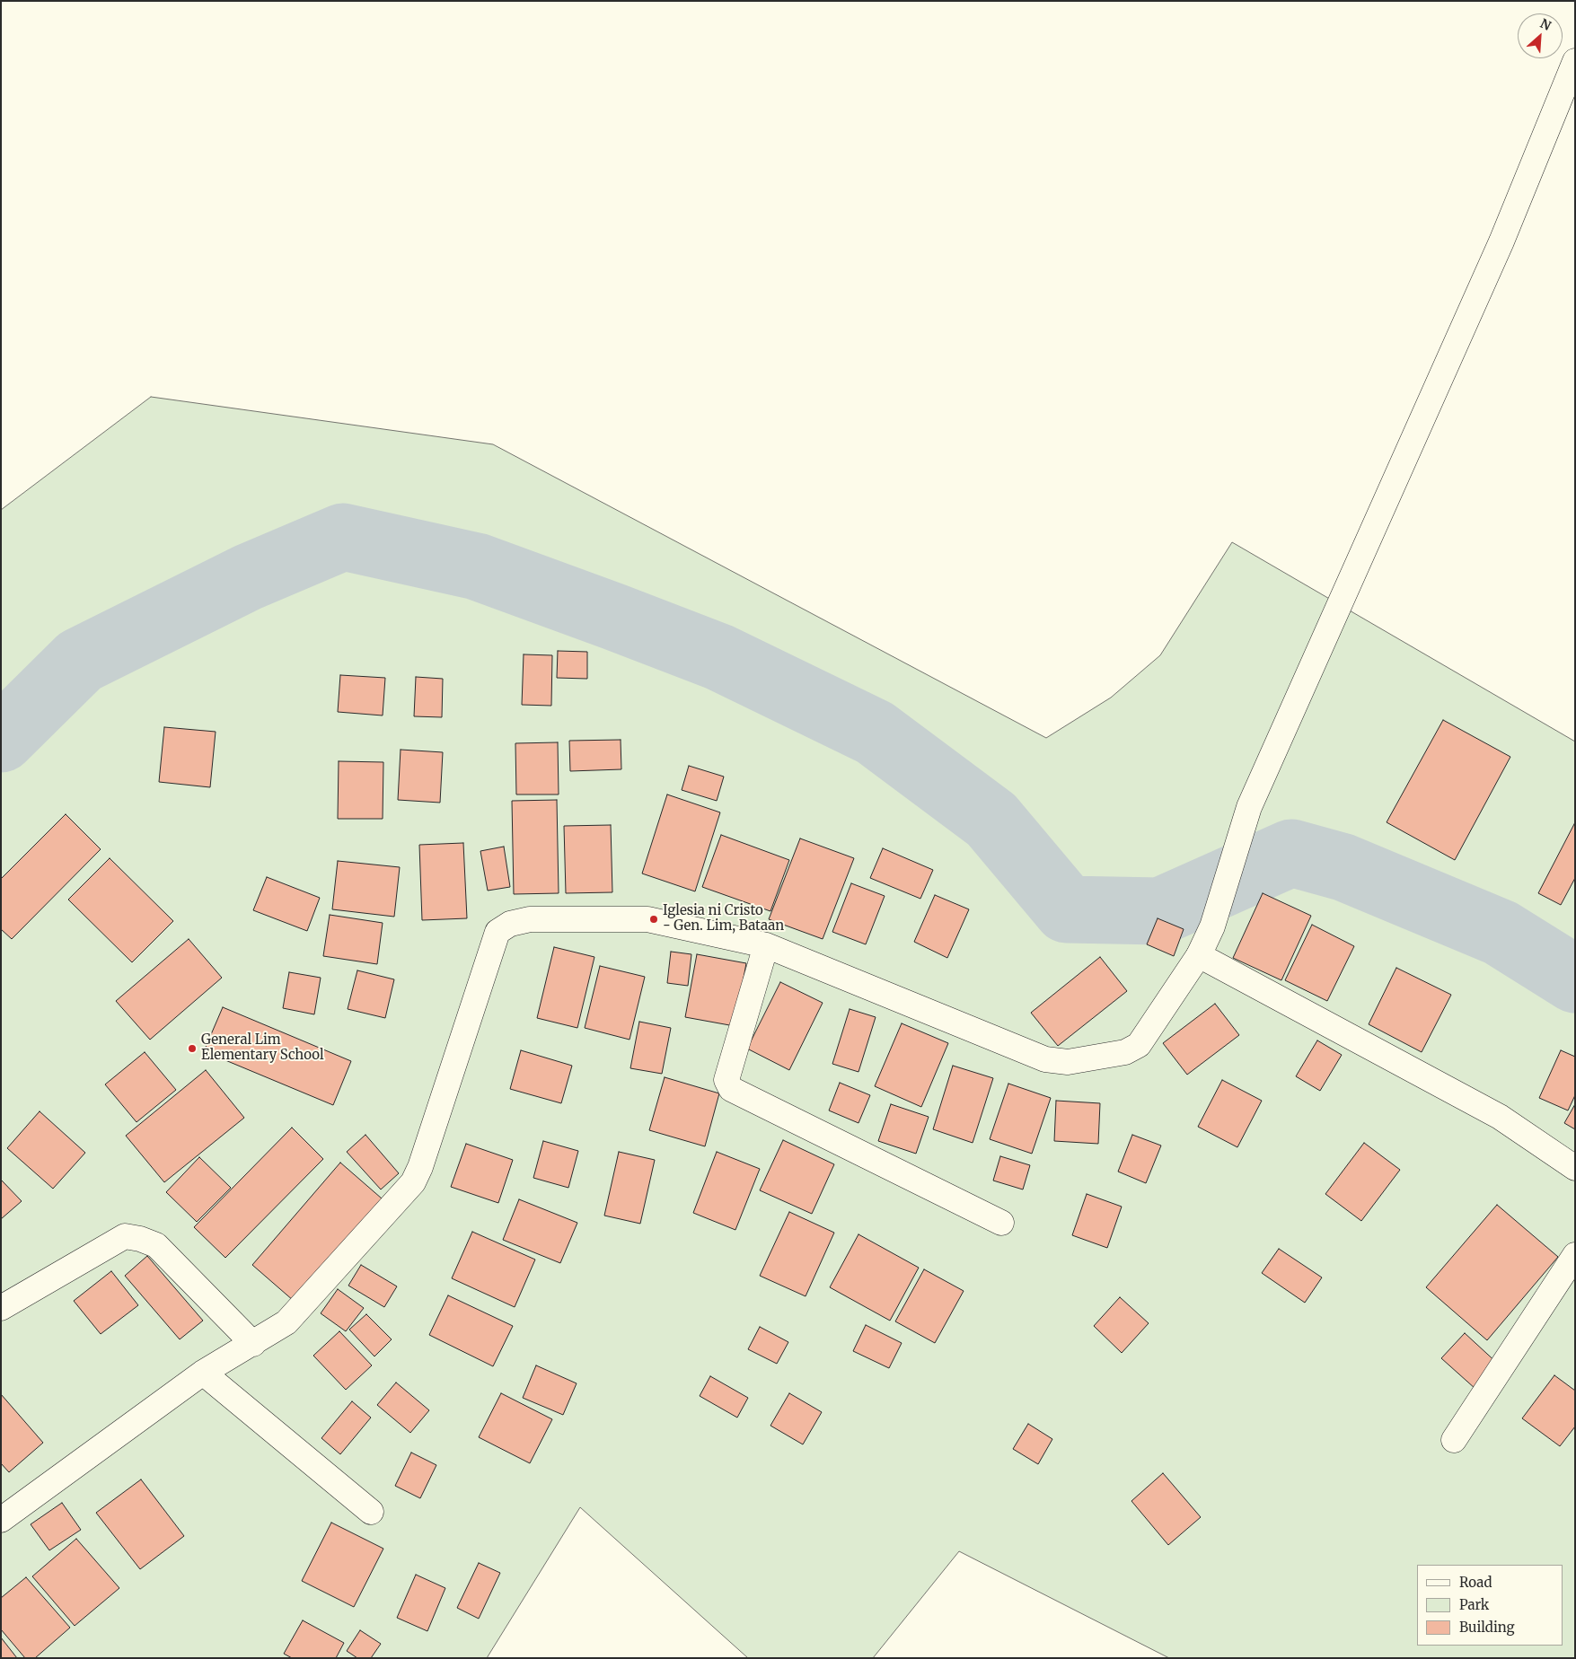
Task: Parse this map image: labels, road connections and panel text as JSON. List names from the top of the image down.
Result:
{
  "places": ["Iglesia ni Cristo - Gen. Lim, Bataan", "General Lim Elementary School"],
  "legend": ["Road", "Park", "Building"],
  "north": "top right"
}
